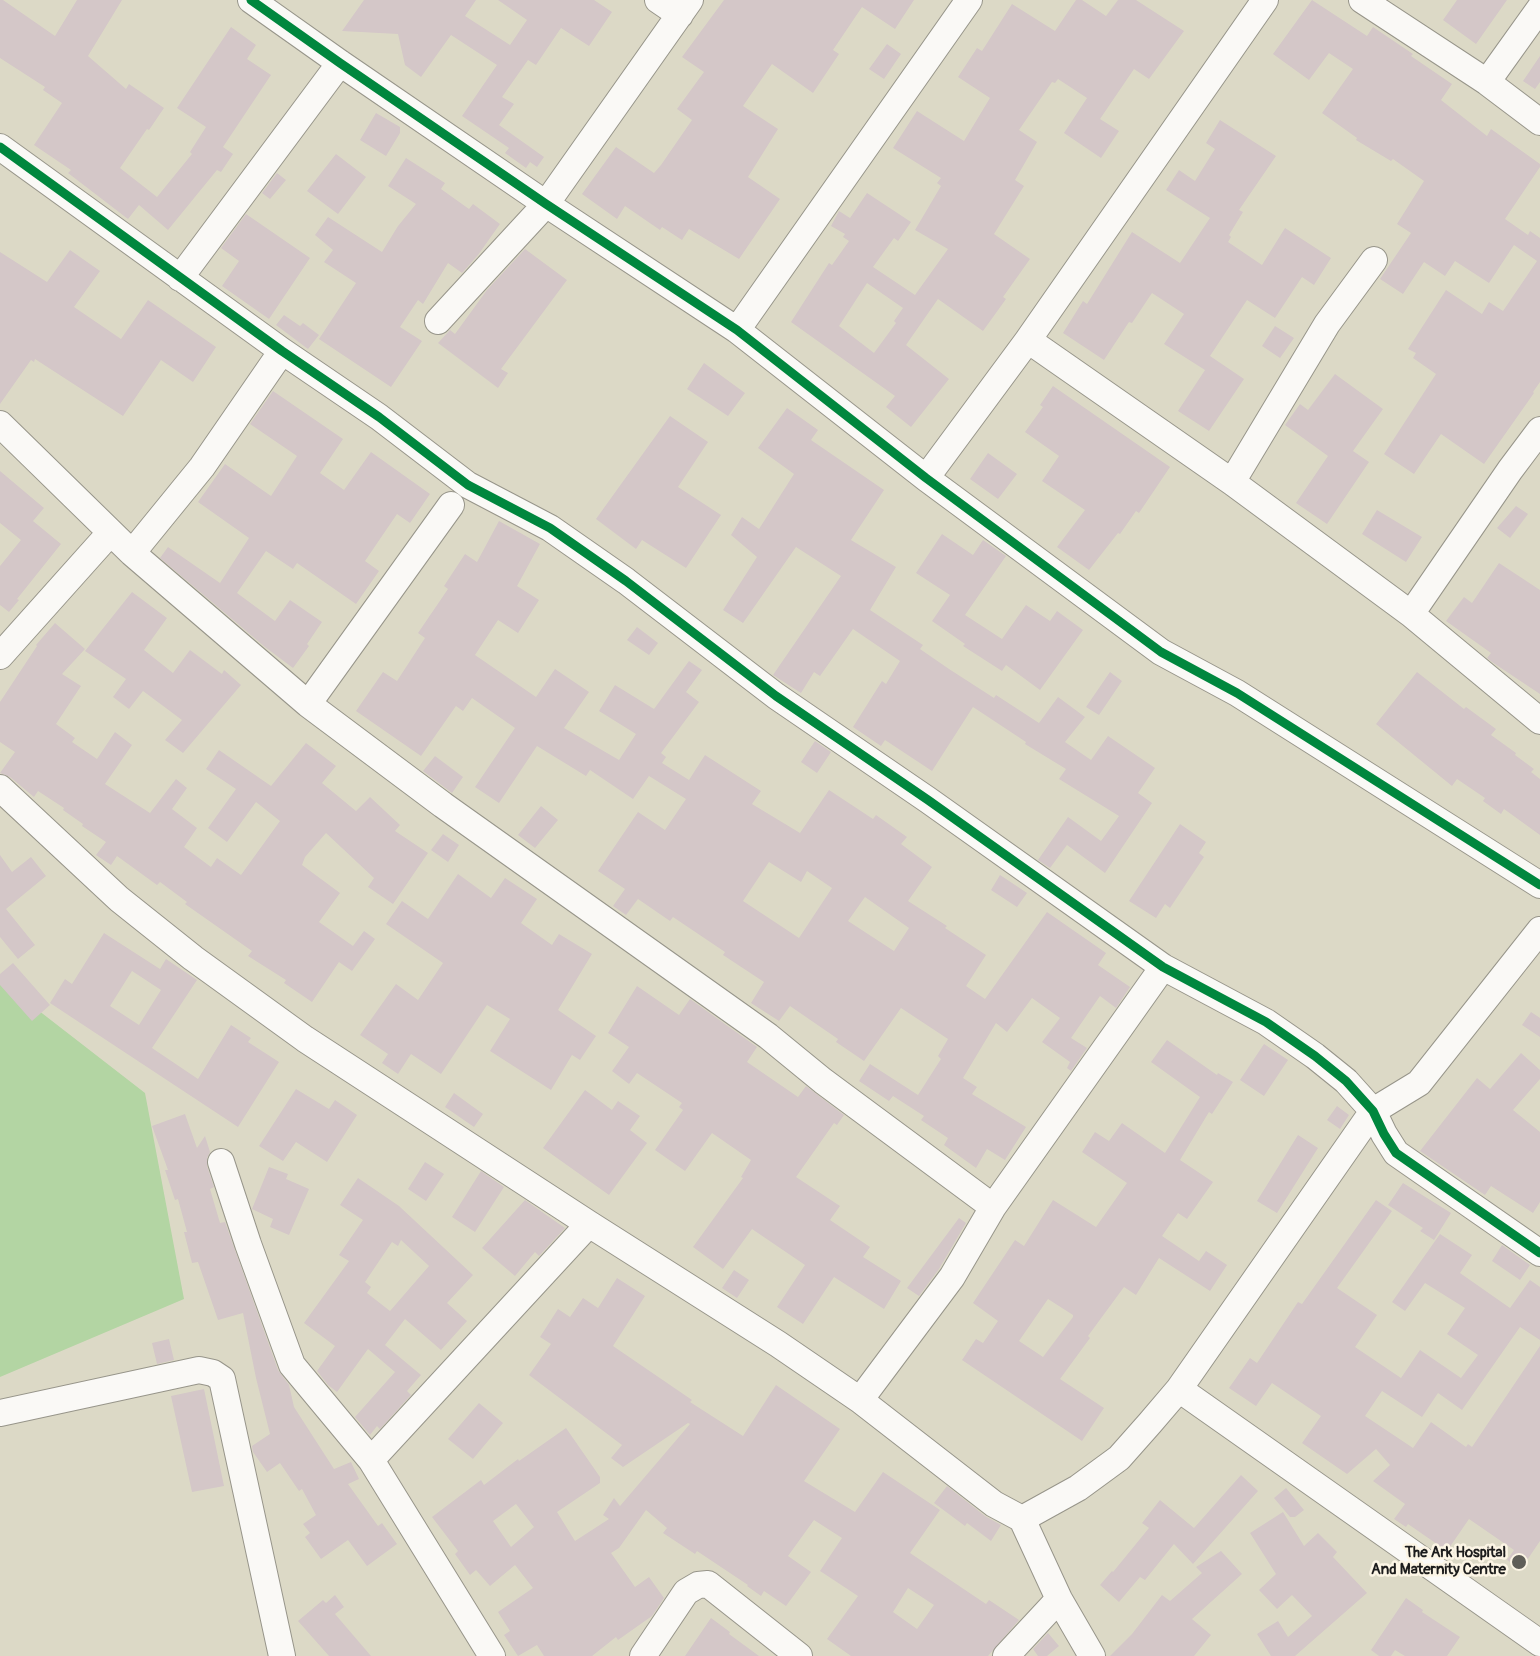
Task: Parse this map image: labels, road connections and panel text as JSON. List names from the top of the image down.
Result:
{
  "places": ["The Ark Hospital And Maternity Centre"]
}
